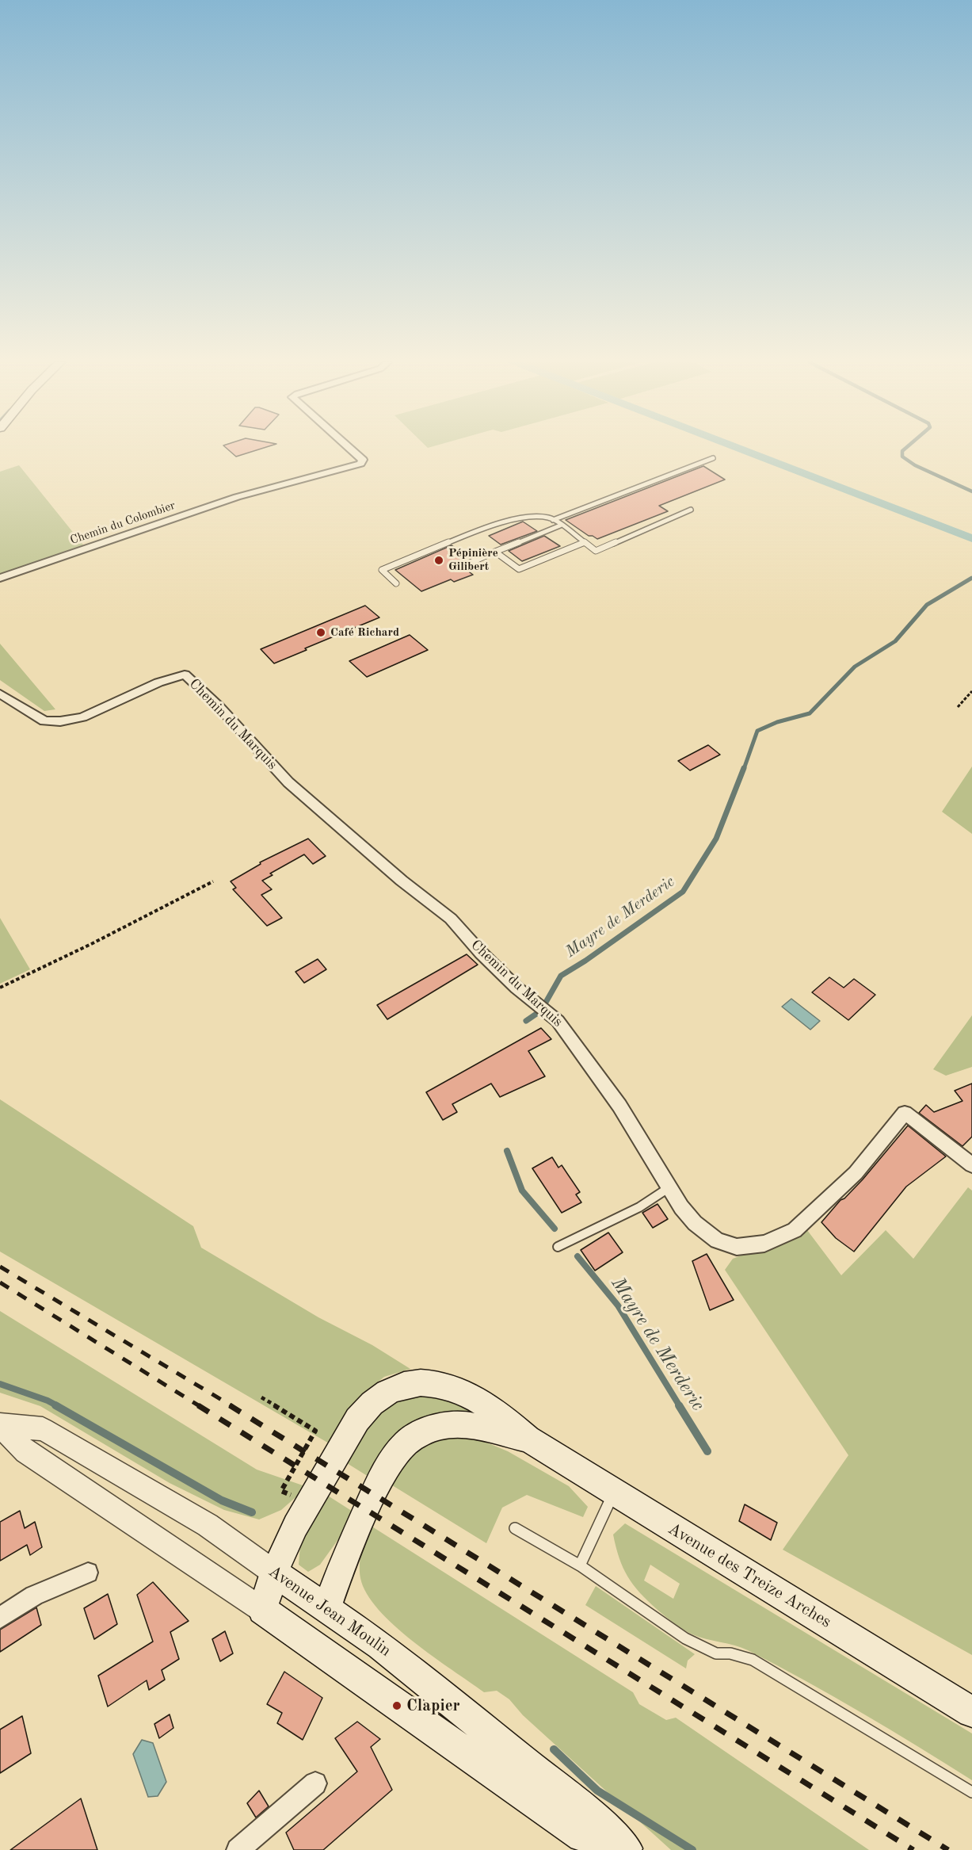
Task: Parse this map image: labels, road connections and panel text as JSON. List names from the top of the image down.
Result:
{
  "streets": {
    "main road": ["Avenue des Treize Arches", "Avenue Jean Moulin"],
    "street": ["Chemin du Colombier", "Chemin du Marquis"]
  },
  "crossings": [
    ["Avenue des Treize Arches", "Avenue Jean Moulin"]
  ],
  "water": ["Mayre de Merderic"],
  "places": ["Pépinière Gilibert", "Café Richard", "Clapier"]
}
